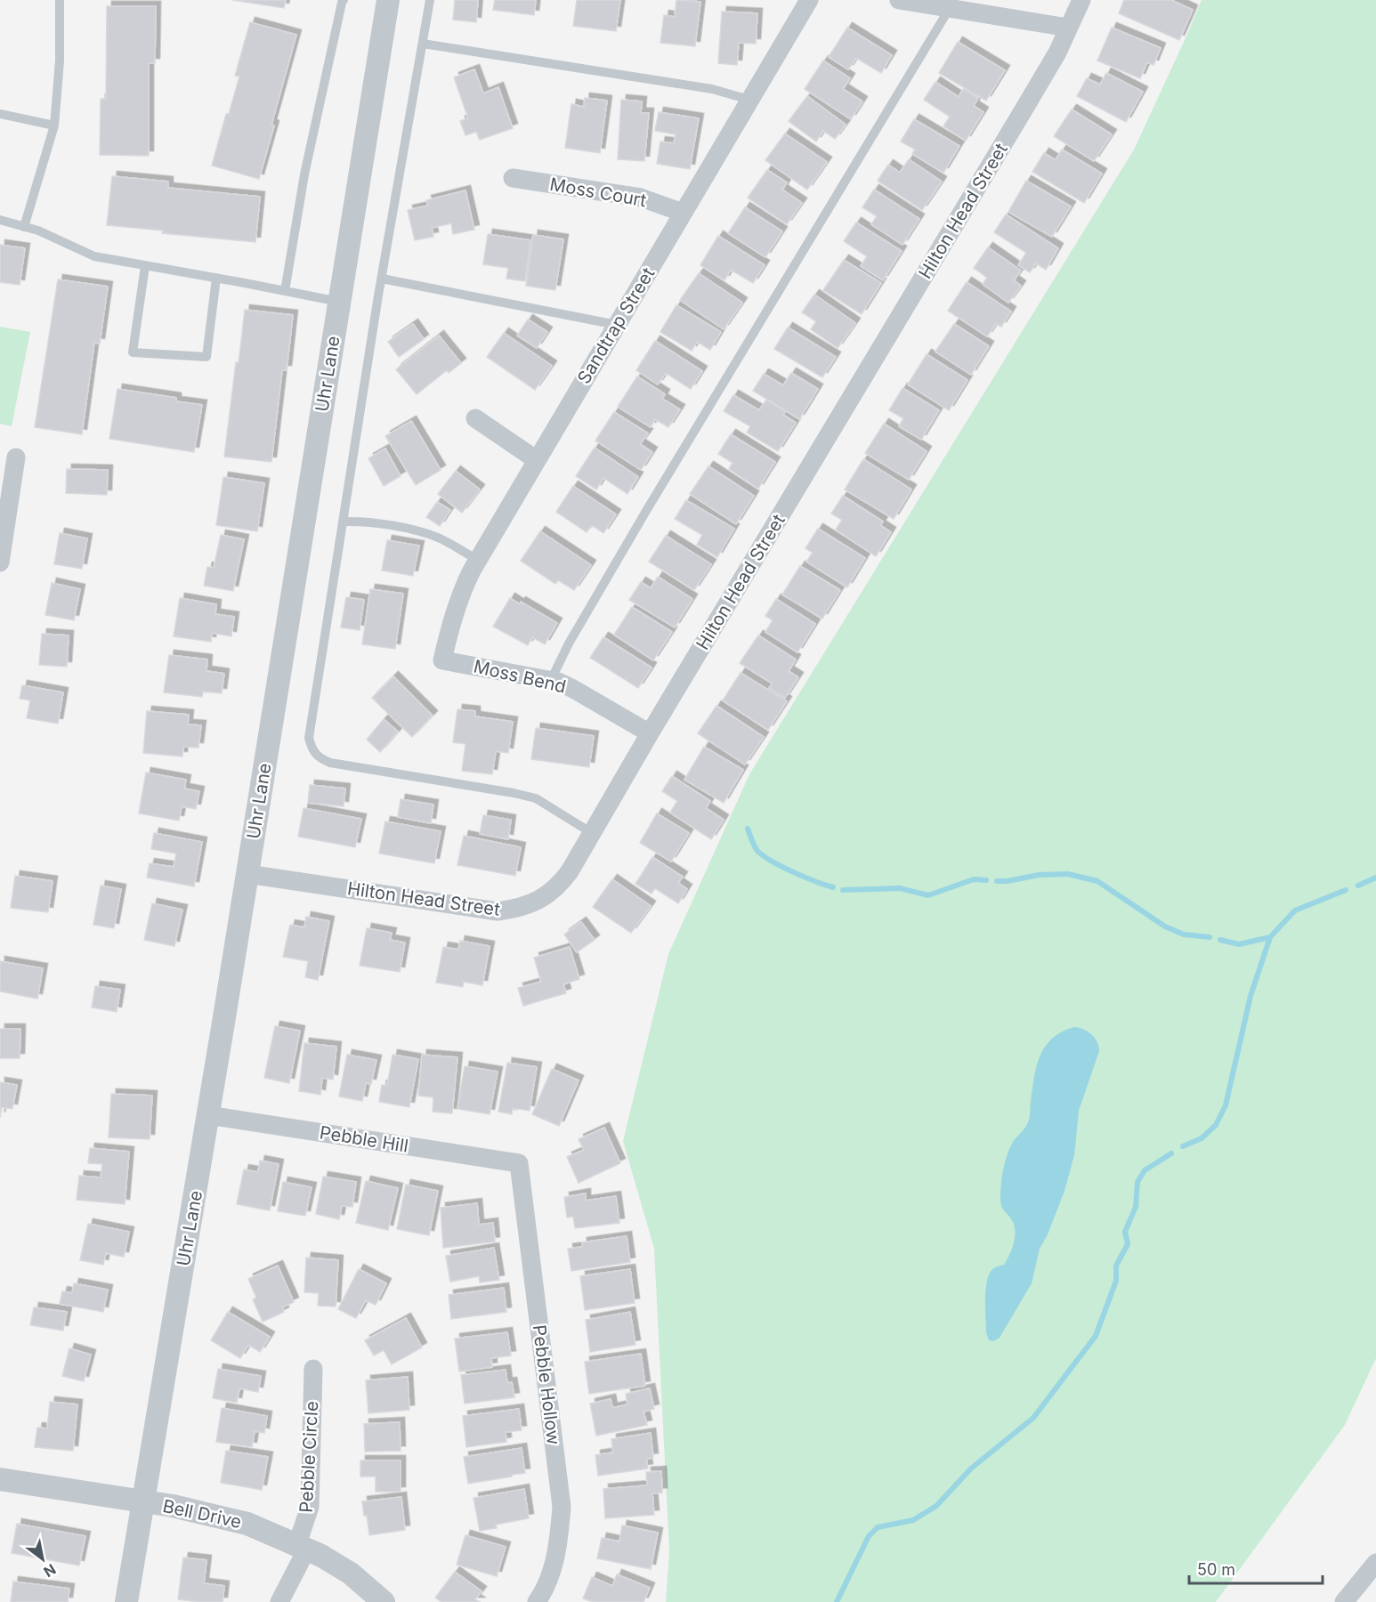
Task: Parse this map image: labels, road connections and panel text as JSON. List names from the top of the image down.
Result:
{
  "streets": {
    "street": [
      "Moss Court",
      "Hilton Head Street",
      "Sandtrap Street",
      "Uhr Lane",
      "Moss Bend",
      "Pebble Hill",
      "Pebble Hollow",
      "Pebble Circle",
      "Bell Drive"
    ]
  },
  "crossings": [
    ["Moss Court", "Sandtrap Street"],
    ["Hilton Head Street", "Uhr Lane"],
    ["Hilton Head Street", "Moss Bend"],
    ["Sandtrap Street", "Moss Bend"],
    ["Uhr Lane", "Pebble Hill"],
    ["Uhr Lane", "Bell Drive"],
    ["Pebble Hill", "Pebble Hollow"],
    ["Pebble Circle", "Bell Drive"]
  ],
  "scale_bar": "50 m",
  "north": "bottom right"
}
